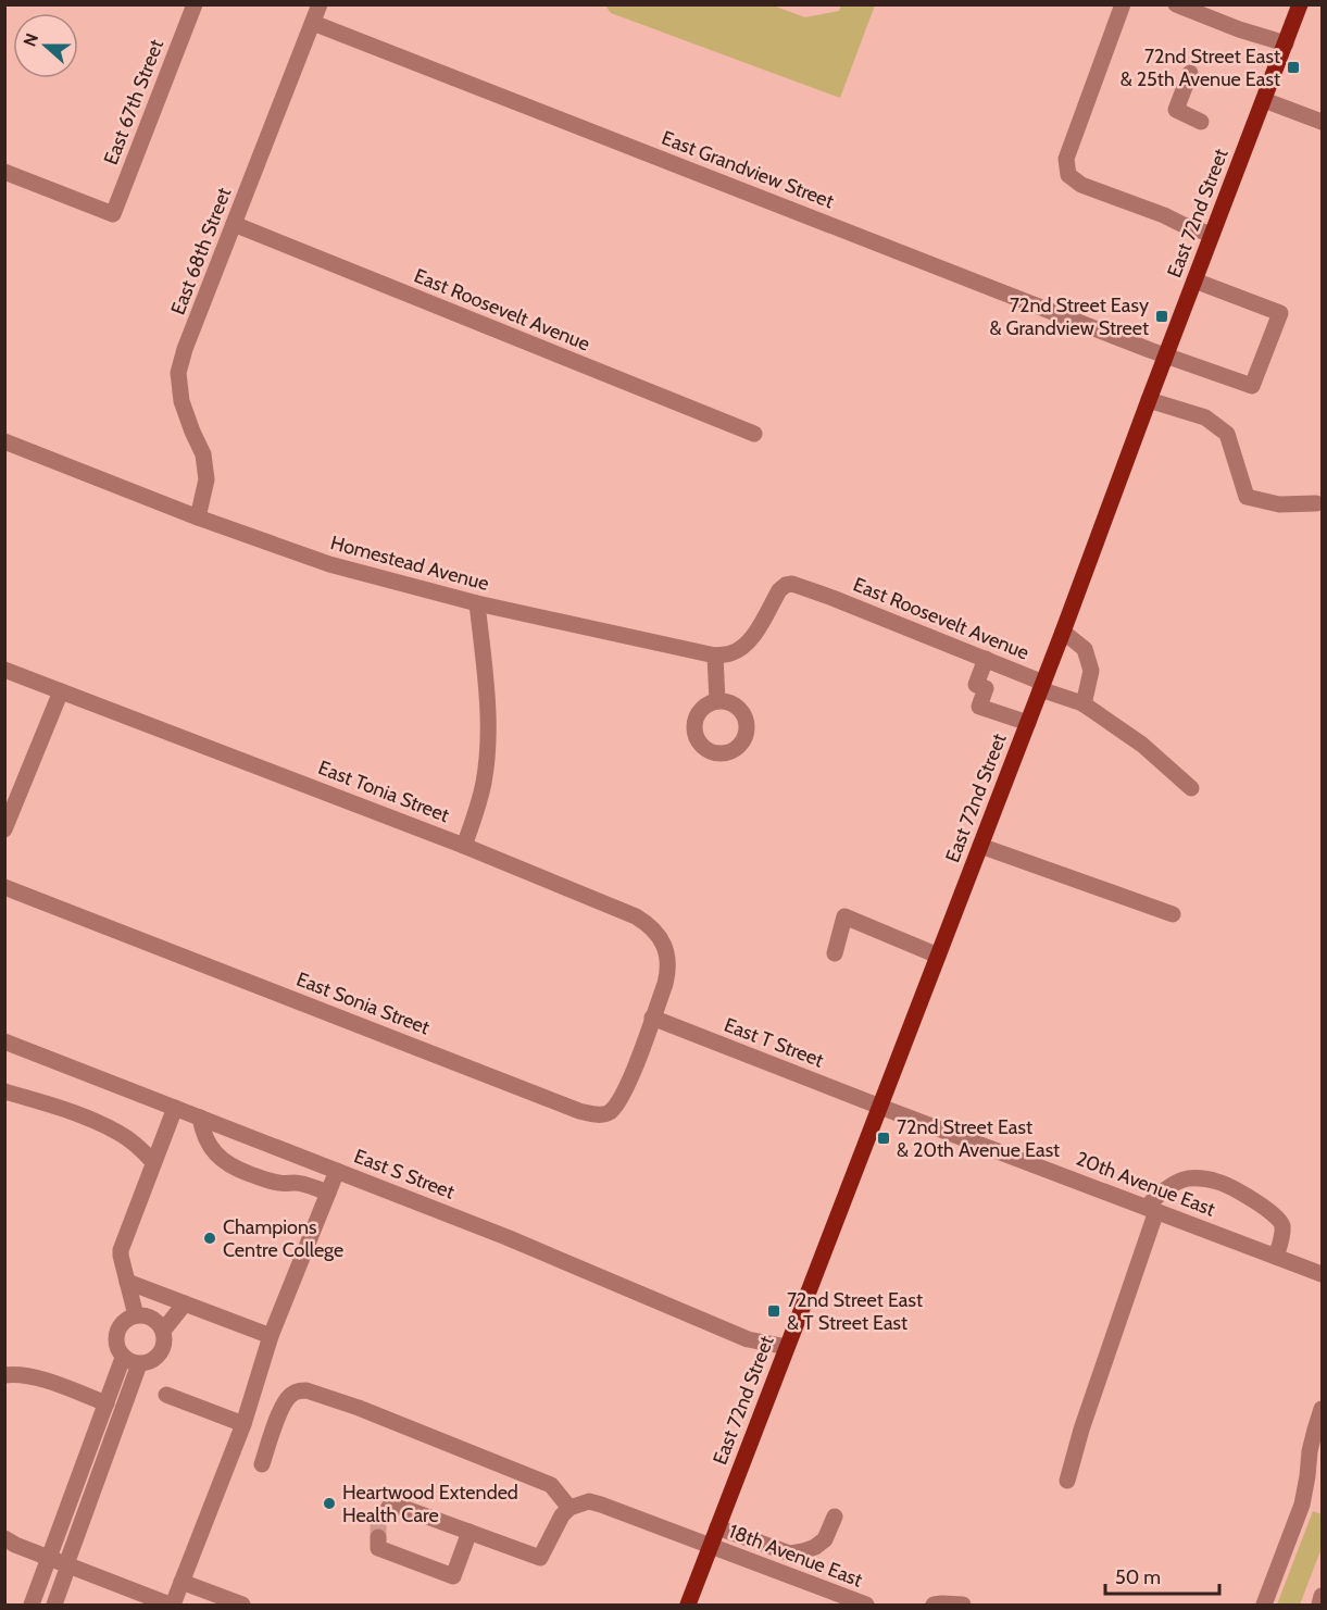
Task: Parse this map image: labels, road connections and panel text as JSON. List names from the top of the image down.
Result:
{
  "streets": {
    "main road": ["East 72nd Street"],
    "street": [
      "East 67th Street",
      "East Grandview Street",
      "East 68th Street",
      "East Roosevelt Avenue",
      "Homestead Avenue",
      "East Tonia Street",
      "East Sonia Street",
      "East T Street",
      "East S Street",
      "20th Avenue East",
      "18th Avenue East"
    ]
  },
  "crossings": [
    ["East Grandview Street", "East 72nd Street"],
    ["East Grandview Street", "East 68th Street"],
    ["East 72nd Street", "East Roosevelt Avenue"],
    ["East 72nd Street", "East T Street"],
    ["East 72nd Street", "East S Street"],
    ["East 72nd Street", "20th Avenue East"],
    ["East 72nd Street", "18th Avenue East"],
    ["East 68th Street", "East Roosevelt Avenue"],
    ["East 68th Street", "Homestead Avenue"],
    ["East Roosevelt Avenue", "Homestead Avenue"],
    ["East Tonia Street", "East Sonia Street"],
    ["East Tonia Street", "East T Street"],
    ["East Sonia Street", "East T Street"],
    ["East T Street", "20th Avenue East"]
  ],
  "places": {
    "transit": [
      "72nd Street East & 25th Avenue East",
      "72nd Street Easy & Grandview Street",
      "72nd Street East & 20th Avenue East",
      "72nd Street East & T Street East"
    ],
    "other": ["Champions Centre College", "Heartwood Extended Health Care"]
  },
  "scale_bar": "50 m",
  "north": "left"
}
